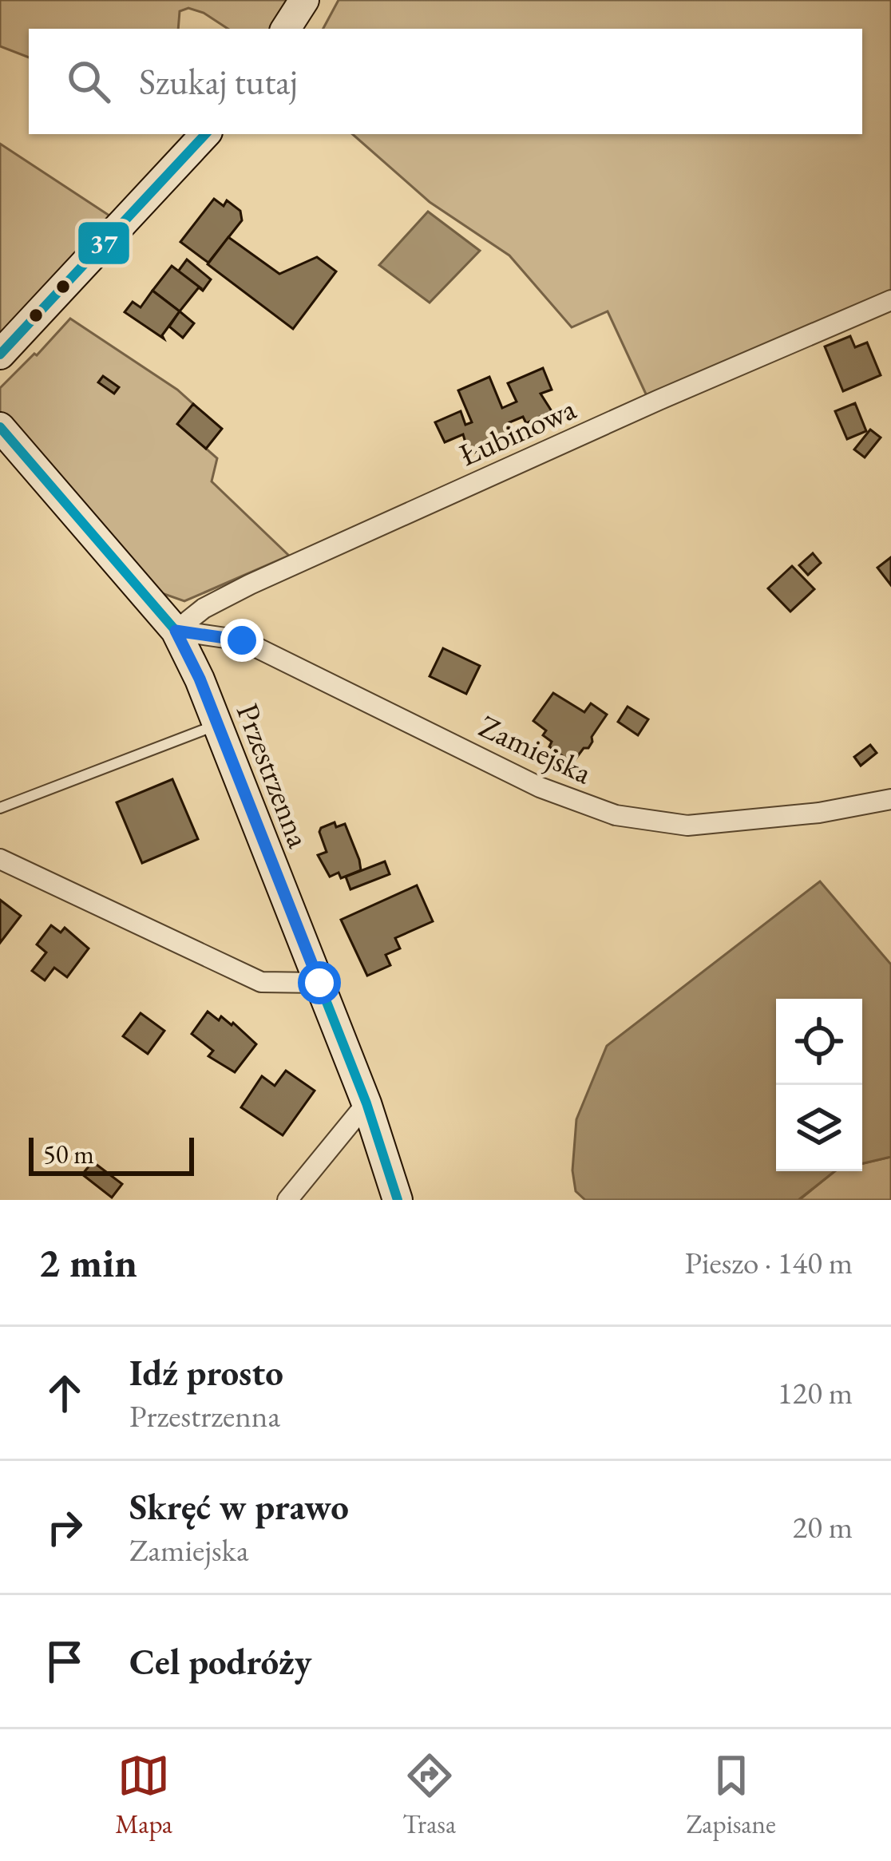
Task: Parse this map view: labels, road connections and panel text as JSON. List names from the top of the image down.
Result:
{
  "streets": {
    "street": ["Łubinowa", "Zamiejska", "Przestrzenna"]
  },
  "crossings": [
    ["Łubinowa", "Zamiejska"],
    ["Łubinowa", "Przestrzenna"],
    ["Zamiejska", "Przestrzenna"]
  ],
  "lines": ["transit line 37"],
  "scale_bar": "50 m",
  "page": {
    "search": "Szukaj tutaj",
    "scale": "50 m",
    "heading": ["2 min", "Pieszo · 140 m"],
    "list": [
      ["Idź prosto", "Przestrzenna", "120 m"],
      ["Skręć w prawo", "Zamiejska", "20 m"],
      "Cel podróży"
    ],
    "nav": ["Mapa", "Trasa", "Zapisane"]
  }
}
